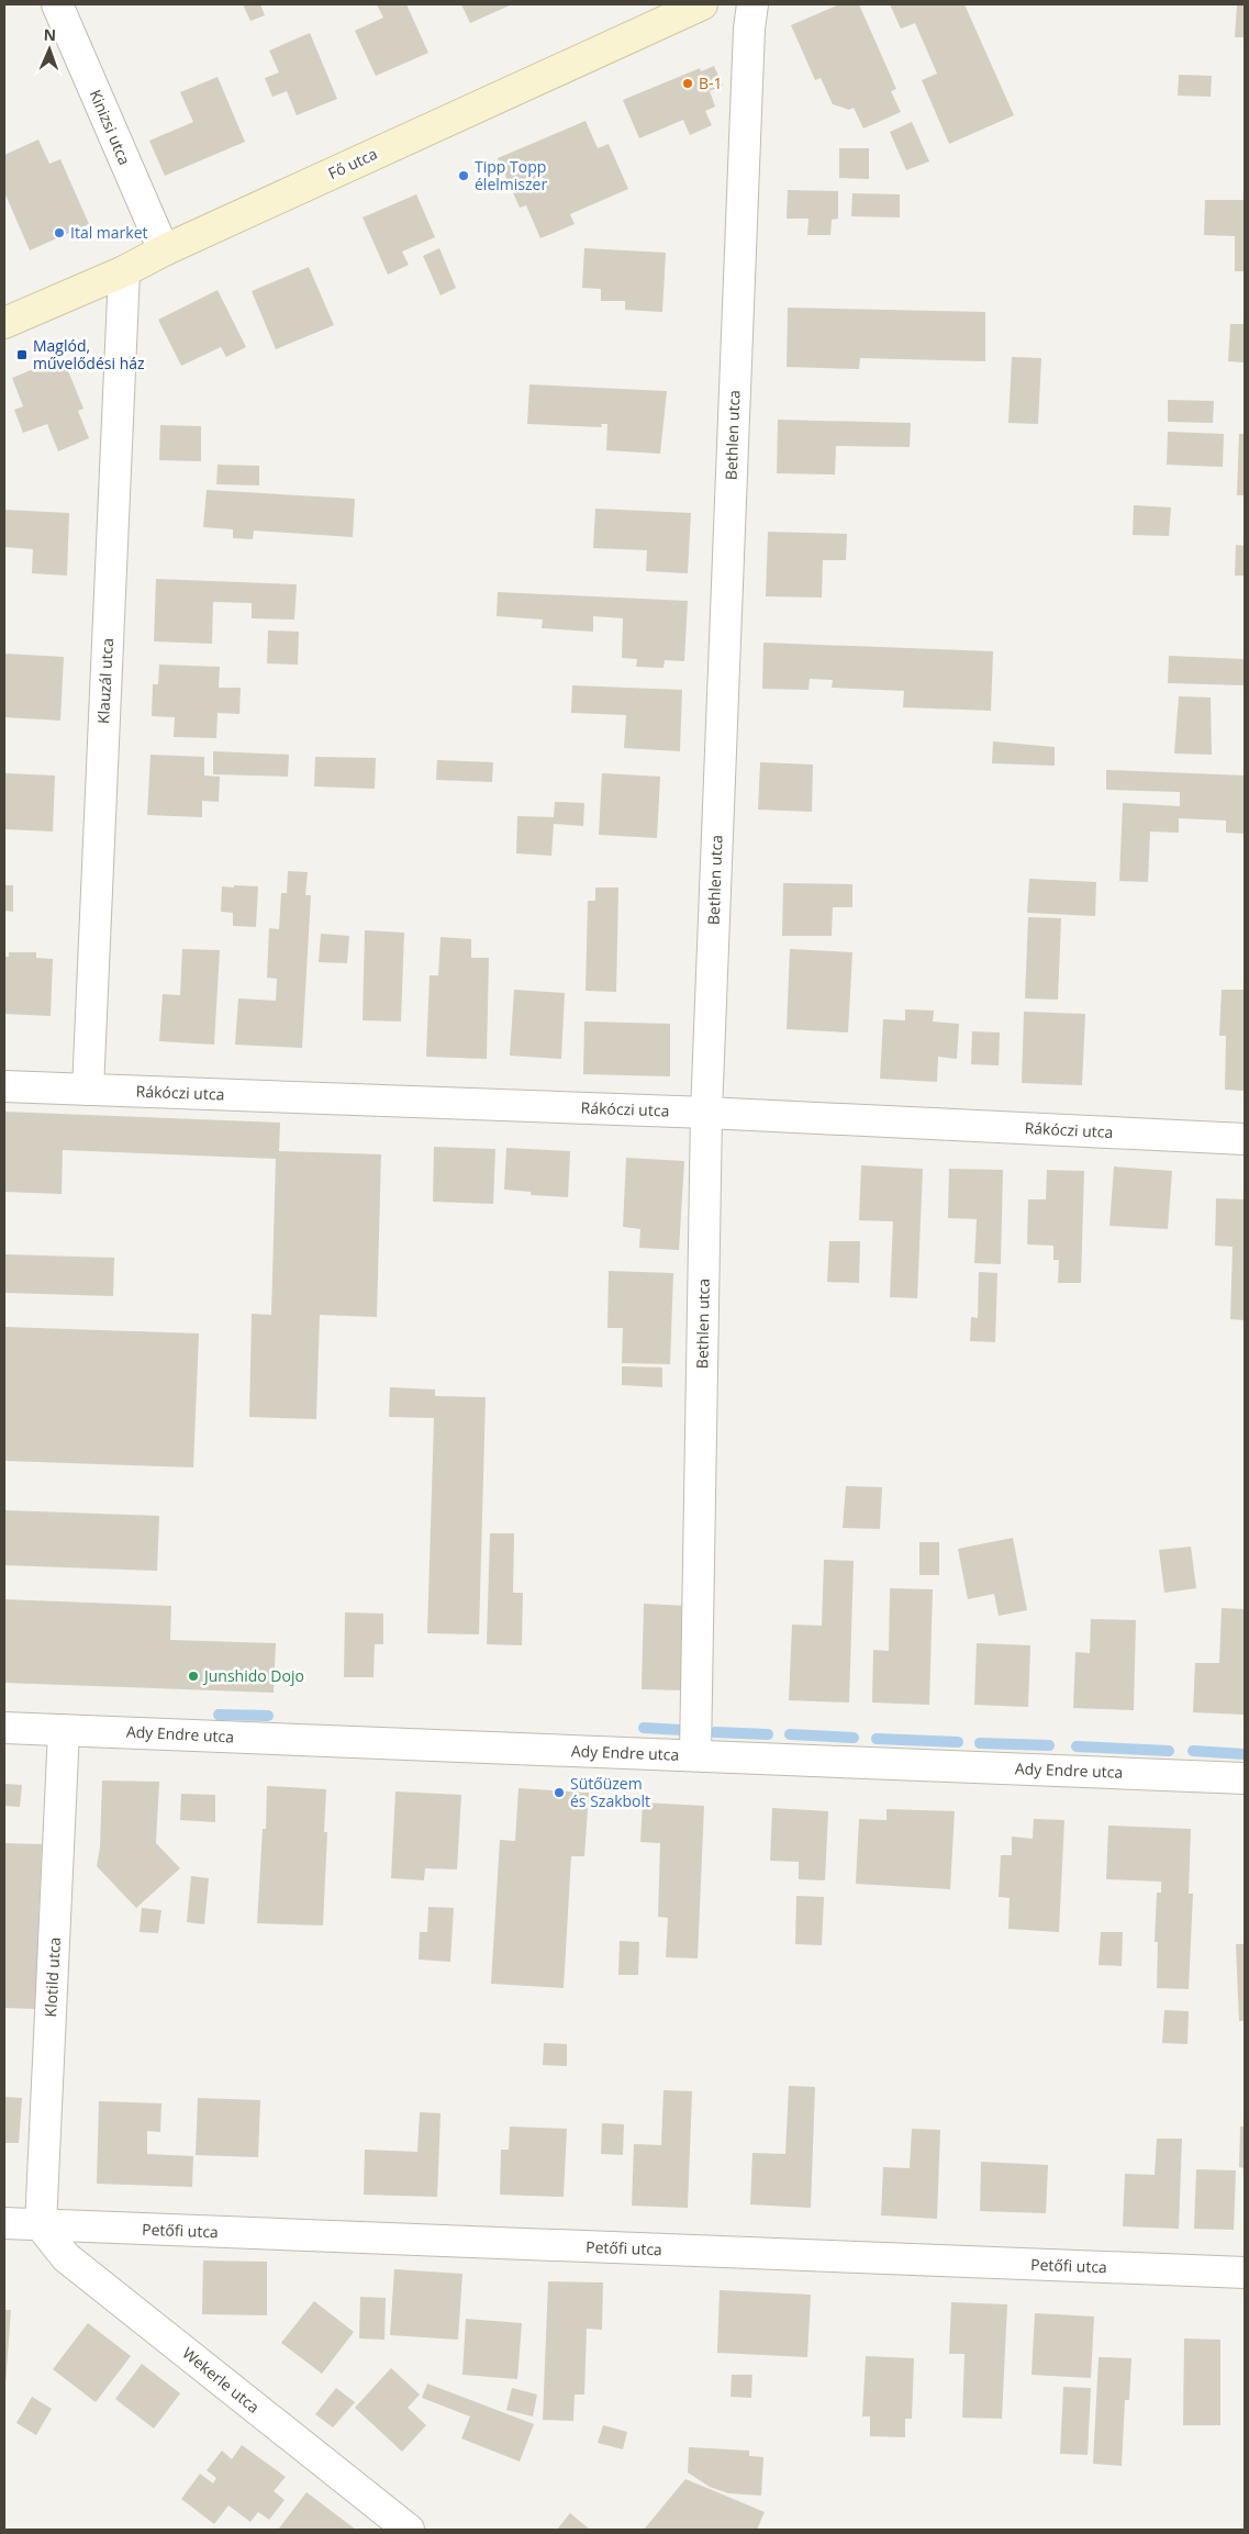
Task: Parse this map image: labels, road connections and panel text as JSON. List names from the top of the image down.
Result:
{
  "streets": {
    "main road": ["Fő utca"],
    "street": [
      "Kinizsi utca",
      "Bethlen utca",
      "Klauzál utca",
      "Rákóczi utca",
      "Ady Endre utca",
      "Klotild utca",
      "Petőfi utca",
      "Wekerle utca"
    ]
  },
  "crossings": [
    ["Kinizsi utca", "Fő utca"],
    ["Fő utca", "Klauzál utca"],
    ["Bethlen utca", "Rákóczi utca"],
    ["Bethlen utca", "Ady Endre utca"],
    ["Klauzál utca", "Rákóczi utca"],
    ["Ady Endre utca", "Klotild utca"],
    ["Klotild utca", "Petőfi utca"],
    ["Klotild utca", "Wekerle utca"],
    ["Petőfi utca", "Wekerle utca"]
  ],
  "places": {
    "other": [
      "B-1",
      "Tipp Topp élelmiszer",
      "Ital market",
      "Junshido Dojo",
      "Sütőüzem és Szakbolt"
    ],
    "transit": ["Maglód, művelődési ház"]
  },
  "north": "top"
}
